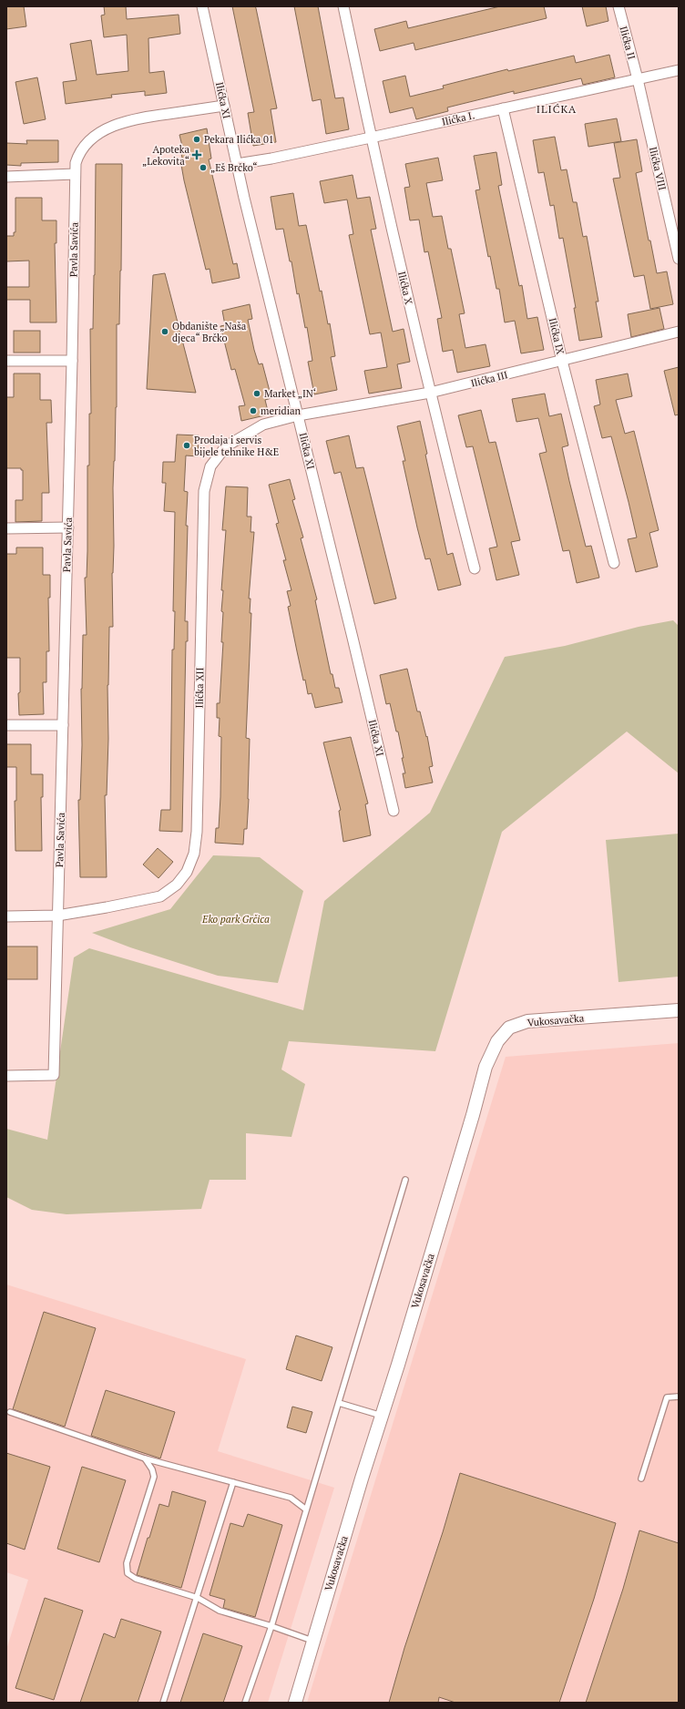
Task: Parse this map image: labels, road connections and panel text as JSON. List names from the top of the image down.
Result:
{
  "streets": {
    "street": [
      "Ilićka II",
      "Ilićka XI",
      "Ilićka I.",
      "Ilićka VIII",
      "Pavla Savića",
      "Ilićka X",
      "Ilićka IX",
      "Ilićka III",
      "Ilićka XII",
      "Vukosavačka"
    ]
  },
  "crossings": [
    ["Ilićka II", "Ilićka I."],
    ["Ilićka II", "Ilićka VIII"],
    ["Ilićka XI", "Ilićka I."],
    ["Ilićka XI", "Pavla Savića"],
    ["Ilićka XI", "Ilićka III"],
    ["Ilićka XI", "Ilićka XII"],
    ["Ilićka I.", "Ilićka VIII"],
    ["Ilićka I.", "Ilićka X"],
    ["Ilićka I.", "Ilićka IX"],
    ["Pavla Savića", "Ilićka XII"],
    ["Ilićka X", "Ilićka III"],
    ["Ilićka IX", "Ilićka III"],
    ["Ilićka III", "Ilićka XII"]
  ],
  "districts": ["ILIĆKA"],
  "parks": ["Eko park Grčica"],
  "places": {
    "other": [
      "Pekara Ilićka 01",
      "„Eš Brčko“",
      "Obdanište „Naša djeca“ Brčko",
      "Market „IN‘",
      "meridian",
      "Prodaja i servis bijele tehnike H&E"
    ],
    "health": ["Apoteka „Lekovita“"]
  }
}
